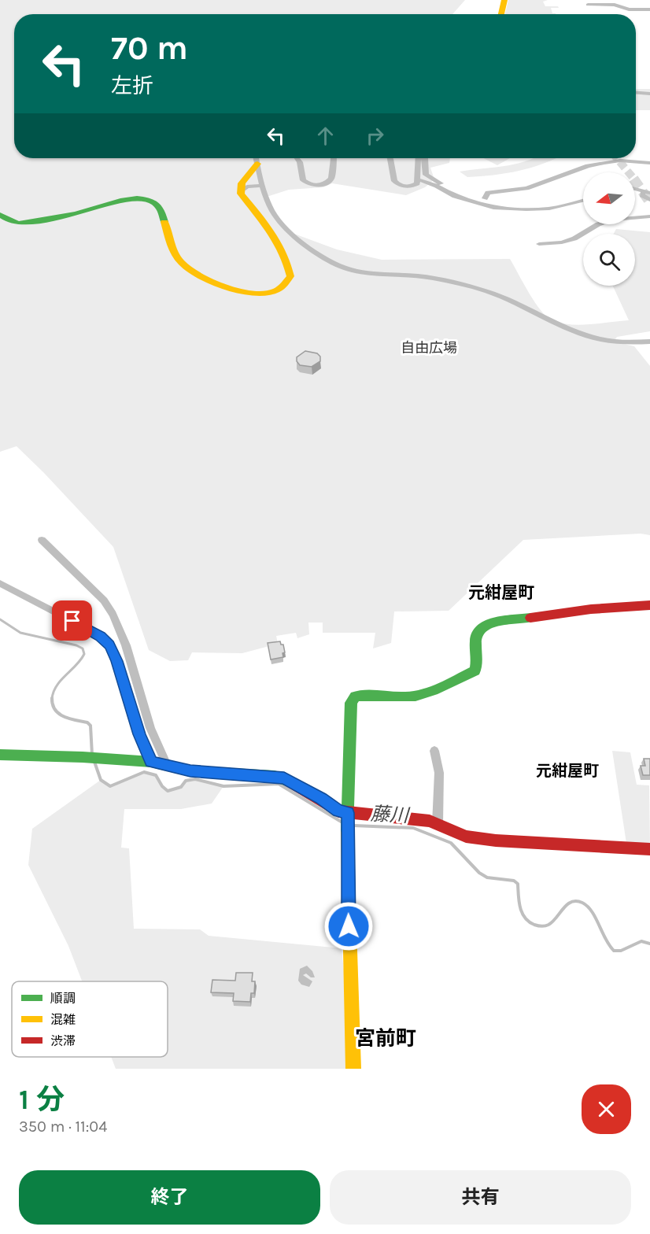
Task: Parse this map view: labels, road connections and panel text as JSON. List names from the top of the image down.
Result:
{
  "districts": ["元紺屋町", "元紺屋町", "宮前町"],
  "water": ["藤川"],
  "parks": ["自由広場"],
  "legend": ["順調", "混雑", "渋滞"],
  "north": "left",
  "page": {
    "turn": ["70 m", "左折"],
    "heading": ["1 分", "350 m · 11:04"],
    "buttons": ["終了", "共有"]
  }
}
